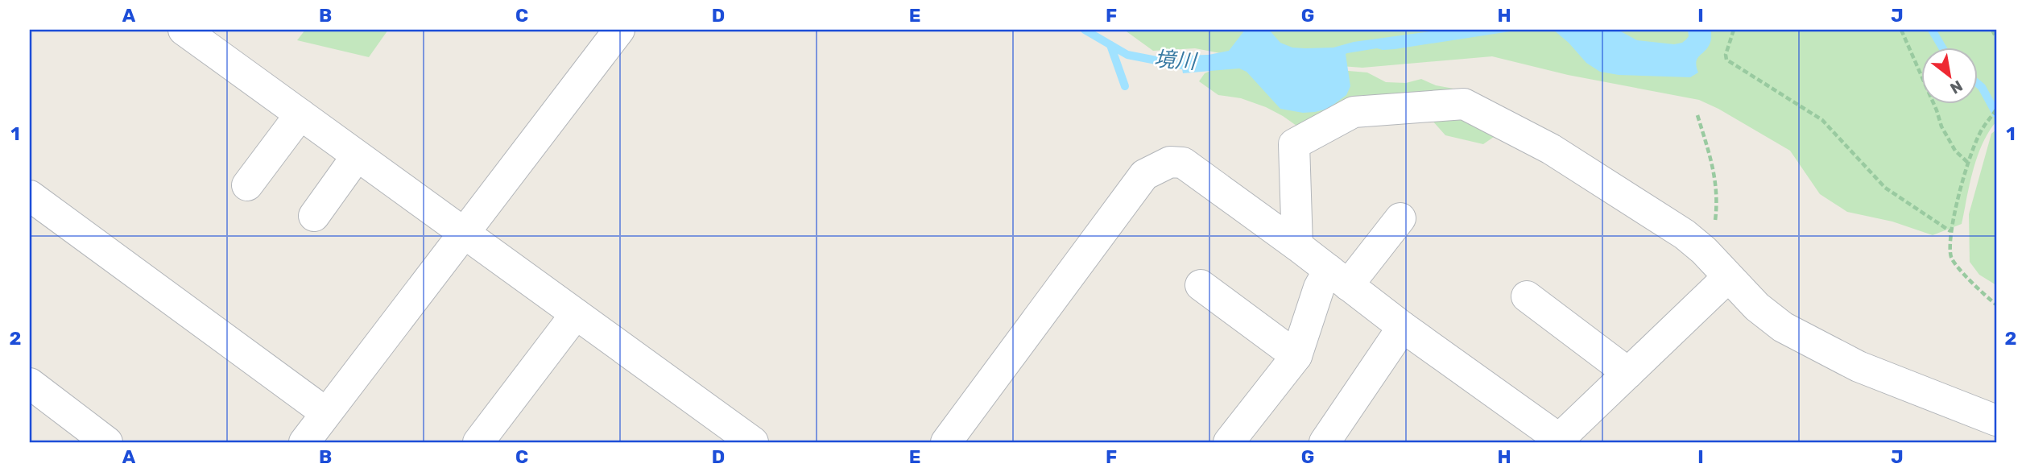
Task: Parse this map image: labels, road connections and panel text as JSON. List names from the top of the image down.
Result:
{
  "water": ["境川"],
  "north": "bottom right",
  "grid": {
    "columns": [
      "A",
      "B",
      "C",
      "D",
      "E",
      "F",
      "G",
      "H",
      "I",
      "J"
    ],
    "rows": ["1", "2"]
  }
}
